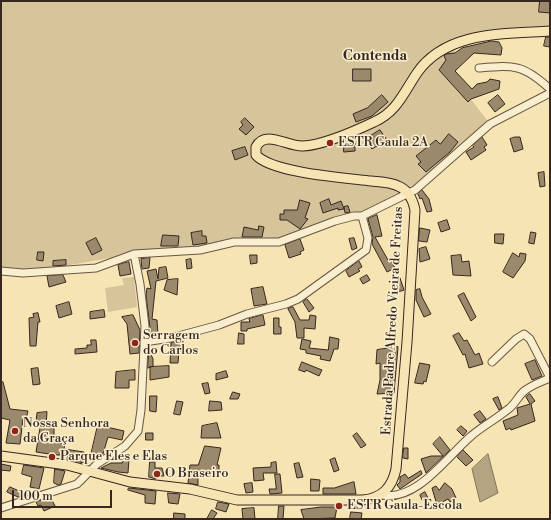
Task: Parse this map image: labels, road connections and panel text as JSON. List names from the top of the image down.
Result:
{
  "streets": {
    "main road": ["Estrada Padre Alfredo Vieira de Freitas"]
  },
  "districts": ["Contenda"],
  "places": [
    "ESTR Gaula 2A",
    "Serragem do Carlos",
    "Nossa Senhora da Graça",
    "Parque Eles e Elas",
    "O Braseiro",
    "ESTR Gaula-Escola"
  ],
  "scale_bar": "100 m"
}
